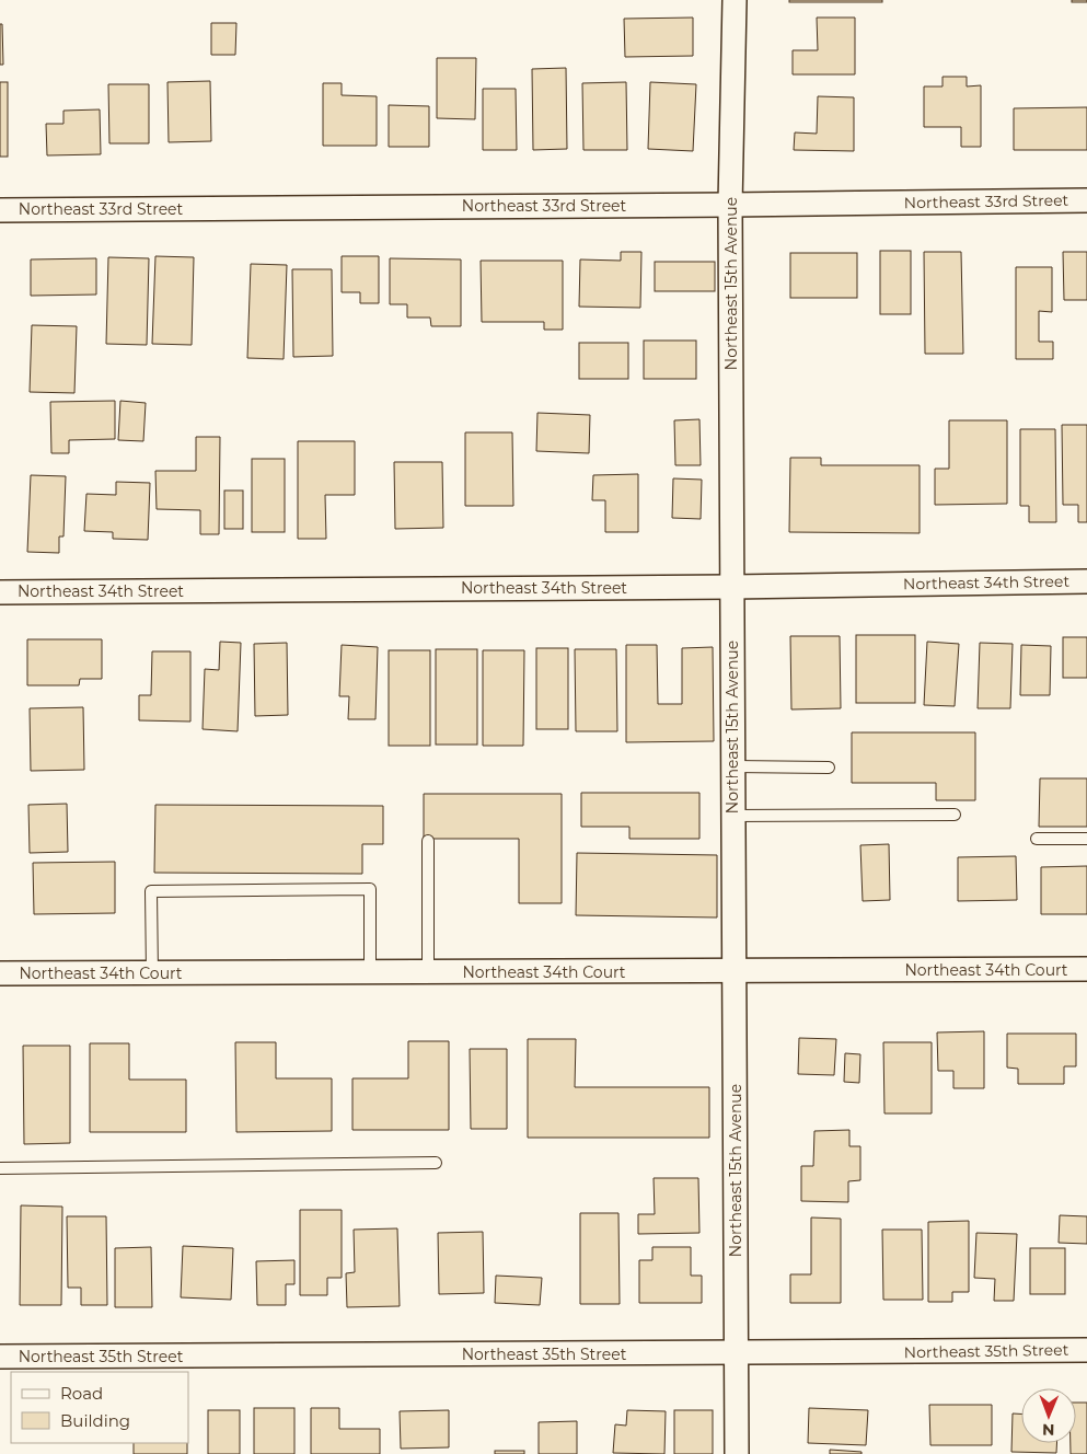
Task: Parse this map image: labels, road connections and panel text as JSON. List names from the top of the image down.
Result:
{
  "streets": {
    "street": [
      "Northeast 33rd Street",
      "Northeast 15th Avenue",
      "Northeast 34th Street",
      "Northeast 34th Court",
      "Northeast 35th Street"
    ]
  },
  "crossings": [
    ["Northeast 33rd Street", "Northeast 15th Avenue"],
    ["Northeast 15th Avenue", "Northeast 34th Street"],
    ["Northeast 15th Avenue", "Northeast 34th Court"],
    ["Northeast 15th Avenue", "Northeast 35th Street"]
  ],
  "legend": ["Road", "Building"],
  "north": "bottom"
}
